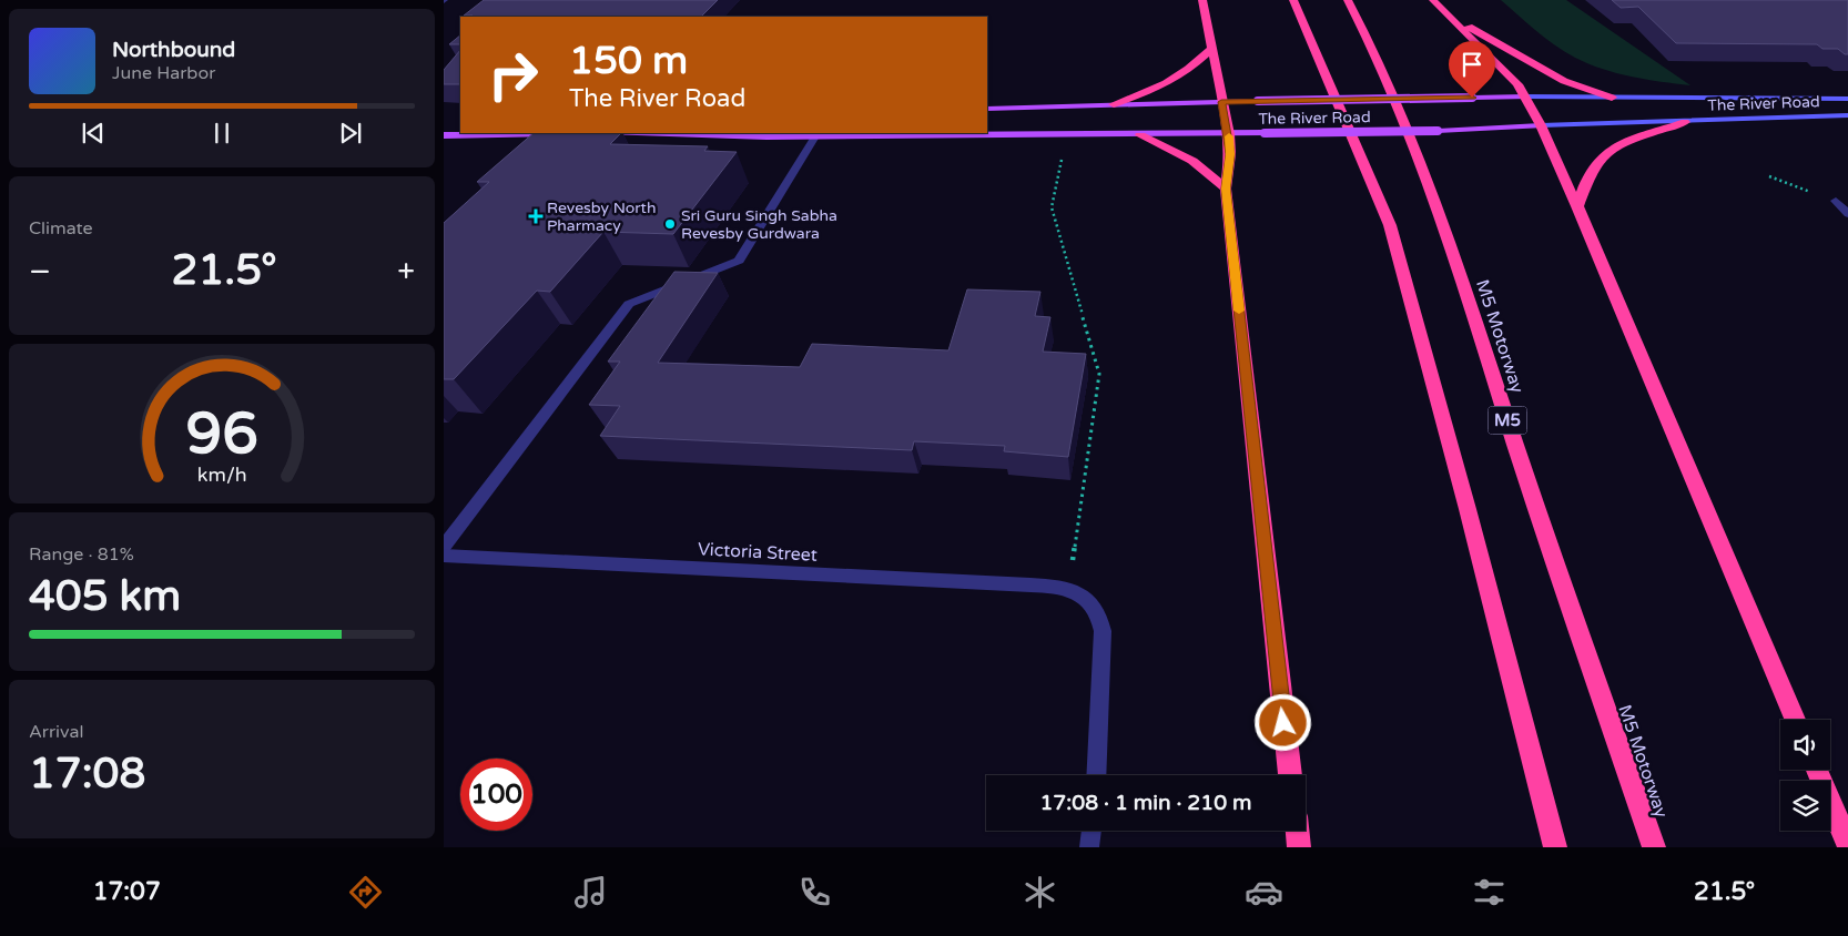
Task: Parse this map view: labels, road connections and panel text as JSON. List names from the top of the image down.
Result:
{
  "streets": {
    "highway": ["M5 Motorway", "M5"],
    "main road": ["The River Road"],
    "street": ["Victoria Street"]
  },
  "places": {
    "health": ["Revesby North Pharmacy"],
    "other": ["Sri Guru Singh Sabha Revesby Gurdwara"]
  },
  "page": {
    "turn": ["150 m", "The River Road"],
    "song": ["Northbound", "June Harbor"],
    "tile": [
      "Climate",
      ["Range · 81%", "405 km"],
      ["Arrival", "17:08"]
    ],
    "heat": ["−", "21.5°", "+"],
    "limit": "100",
    "trip": "17:08 · 1 min · 210 m",
    "tabs": ["17:07", "21.5°"],
    "gauge": ["96", "km/h"]
  }
}
